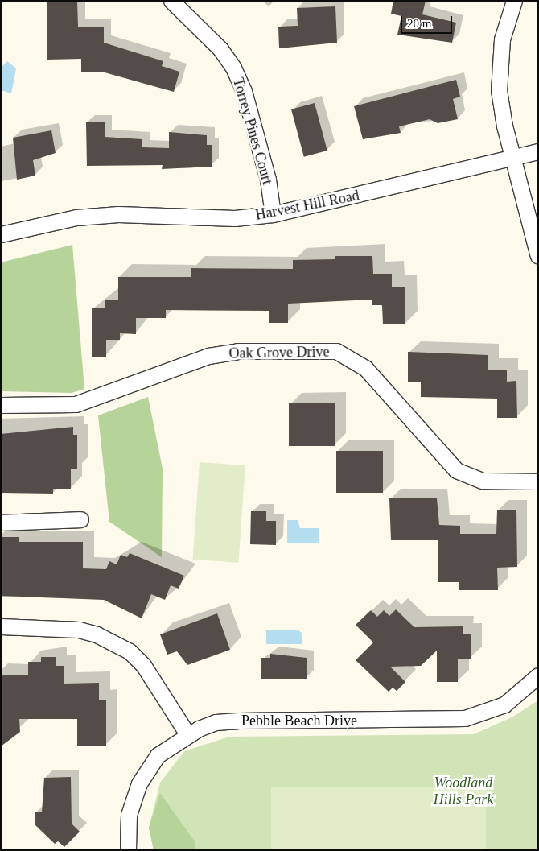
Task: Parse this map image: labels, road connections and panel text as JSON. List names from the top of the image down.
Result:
{
  "streets": {
    "street": [
      "Torrey Pines Court",
      "Harvest Hill Road",
      "Oak Grove Drive",
      "Pebble Beach Drive"
    ]
  },
  "crossings": [
    ["Torrey Pines Court", "Harvest Hill Road"]
  ],
  "parks": ["Woodland Hills Park"],
  "scale_bar": "20 m"
}
